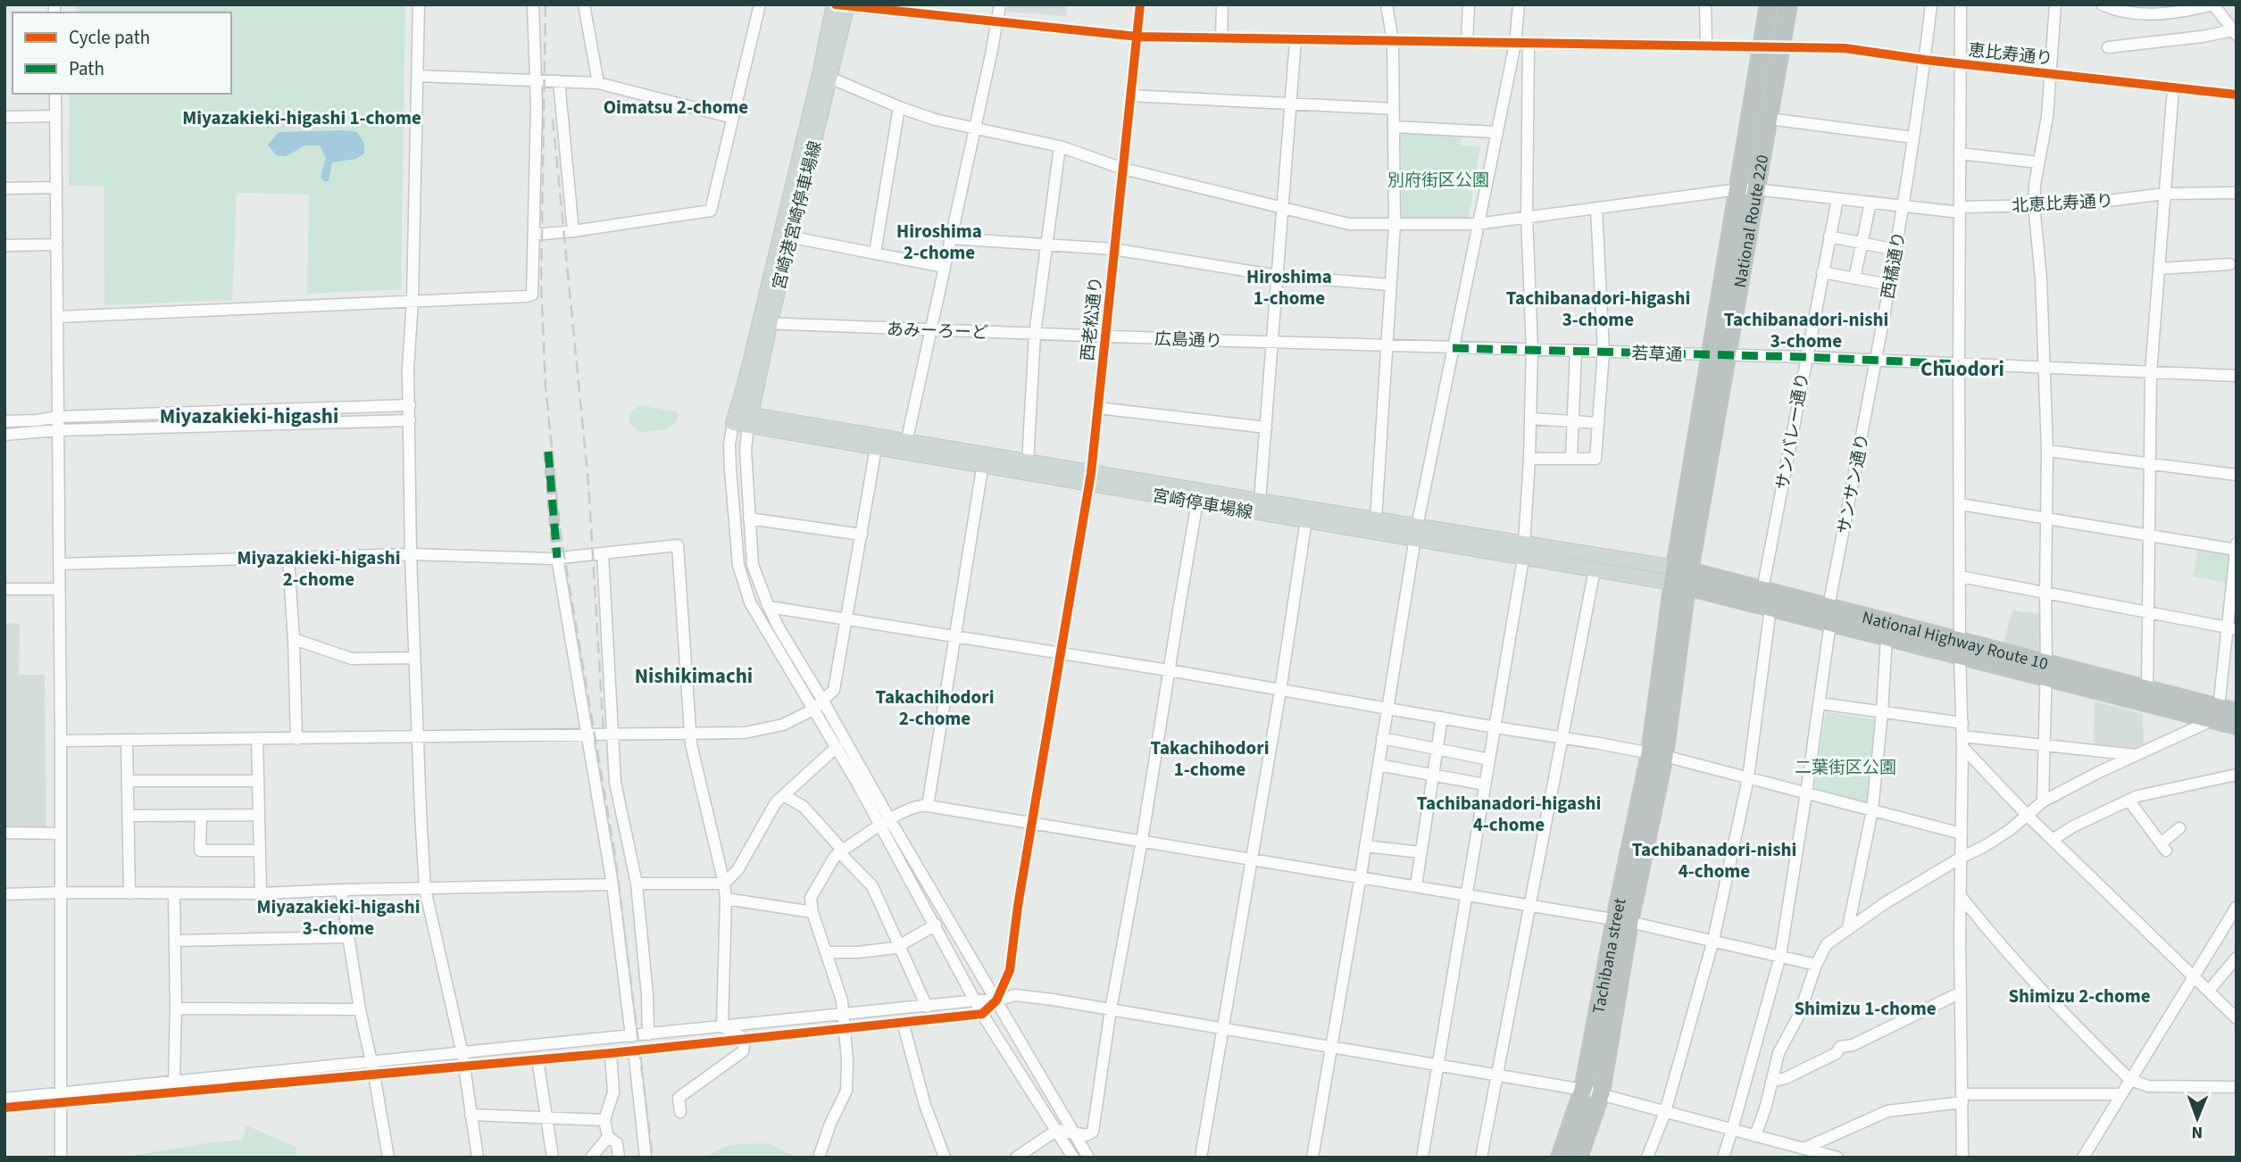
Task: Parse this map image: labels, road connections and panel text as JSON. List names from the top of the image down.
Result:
{
  "streets": {
    "highway": ["National Route 220", "National Highway Route 10", "Tachibana street"],
    "main road": ["宮崎港宮崎停車場線", "宮崎停車場線"],
    "street": [
      "恵比寿通り",
      "北恵比寿通り",
      "西橘通り",
      "西老松通り",
      "あみーろーど",
      "広島通り",
      "若草通",
      "サンバレー通り",
      "サンサン通り"
    ]
  },
  "crossings": [
    ["恵比寿通り", "宮崎港宮崎停車場線"],
    ["恵比寿通り", "National Route 220"],
    ["恵比寿通り", "西橘通り"],
    ["恵比寿通り", "西老松通り"],
    ["北恵比寿通り", "宮崎港宮崎停車場線"],
    ["北恵比寿通り", "National Route 220"],
    ["北恵比寿通り", "西橘通り"],
    ["北恵比寿通り", "西老松通り"],
    ["北恵比寿通り", "サンバレー通り"],
    ["宮崎港宮崎停車場線", "あみーろーど"],
    ["宮崎港宮崎停車場線", "宮崎停車場線"],
    ["National Route 220", "若草通"],
    ["National Route 220", "宮崎停車場線"],
    ["National Route 220", "National Highway Route 10"],
    ["National Route 220", "Tachibana street"],
    ["西橘通り", "若草通"],
    ["西橘通り", "サンサン通り"],
    ["西老松通り", "あみーろーど"],
    ["西老松通り", "広島通り"],
    ["西老松通り", "宮崎停車場線"],
    ["あみーろーど", "広島通り"],
    ["広島通り", "若草通"],
    ["若草通", "サンバレー通り"],
    ["若草通", "サンサン通り"],
    ["サンバレー通り", "National Highway Route 10"],
    ["サンサン通り", "National Highway Route 10"],
    ["宮崎停車場線", "National Highway Route 10"],
    ["宮崎停車場線", "Tachibana street"],
    ["National Highway Route 10", "Tachibana street"]
  ],
  "districts": [
    "Oimatsu 2-chome",
    "Miyazakieki-higashi 1-chome",
    "Hiroshima 2-chome",
    "Hiroshima 1-chome",
    "Tachibanadori-higashi 3-chome",
    "Tachibanadori-nishi 3-chome",
    "Chuodori",
    "Miyazakieki-higashi",
    "Miyazakieki-higashi 2-chome",
    "Nishikimachi",
    "Takachihodori 2-chome",
    "Takachihodori 1-chome",
    "Tachibanadori-higashi 4-chome",
    "Tachibanadori-nishi 4-chome",
    "Miyazakieki-higashi 3-chome",
    "Shimizu 2-chome",
    "Shimizu 1-chome"
  ],
  "parks": ["別府街区公園", "二葉街区公園"],
  "legend": ["Cycle path", "Path"],
  "north": "bottom"
}
